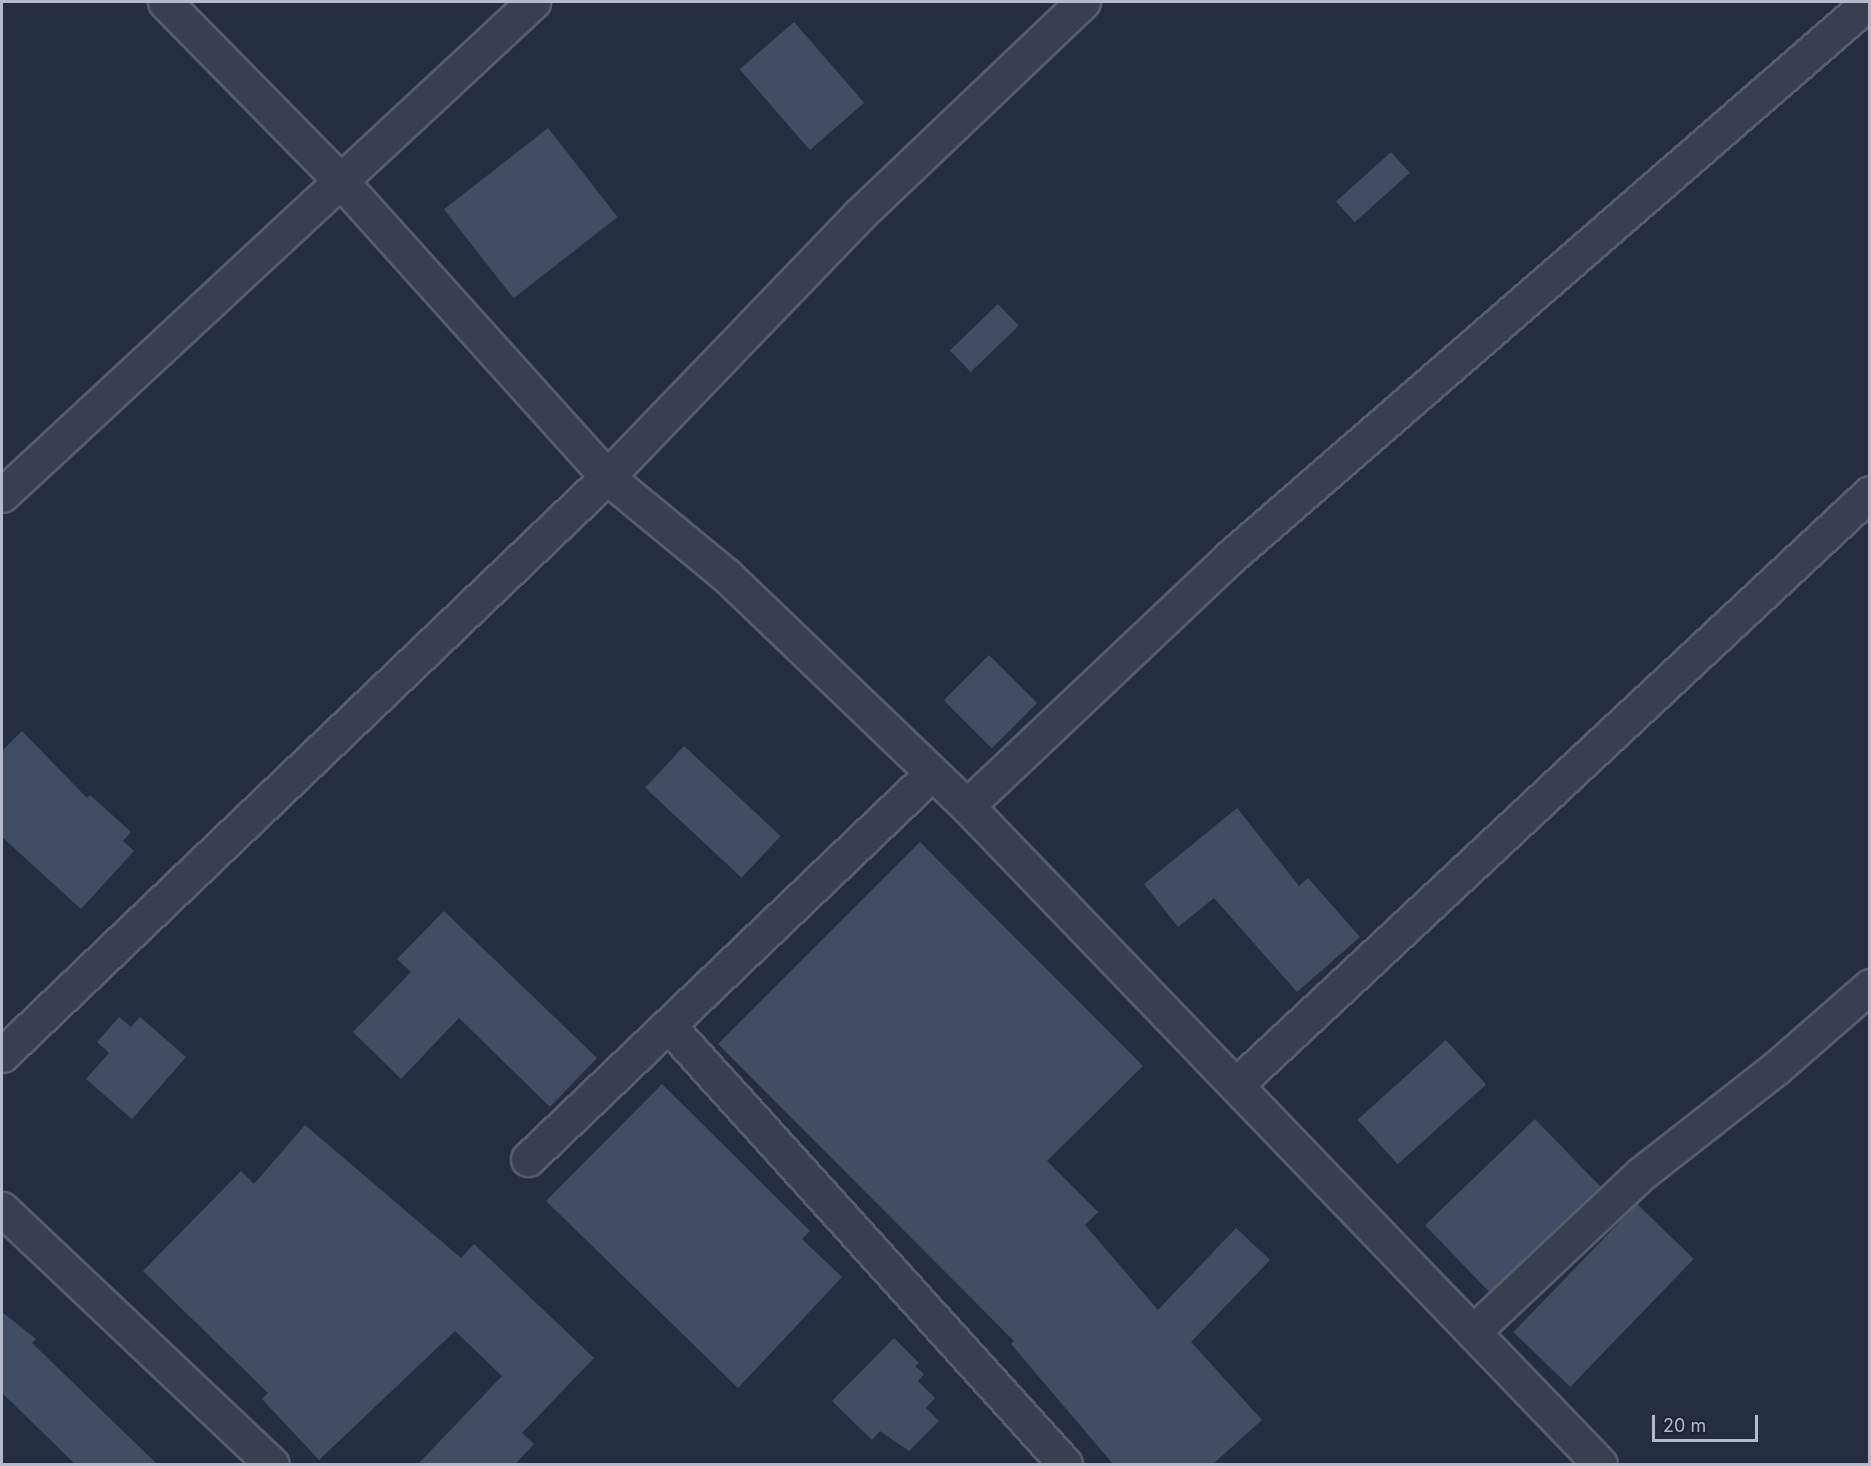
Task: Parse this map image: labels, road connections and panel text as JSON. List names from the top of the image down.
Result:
{
  "scale_bar": "20 m"
}
